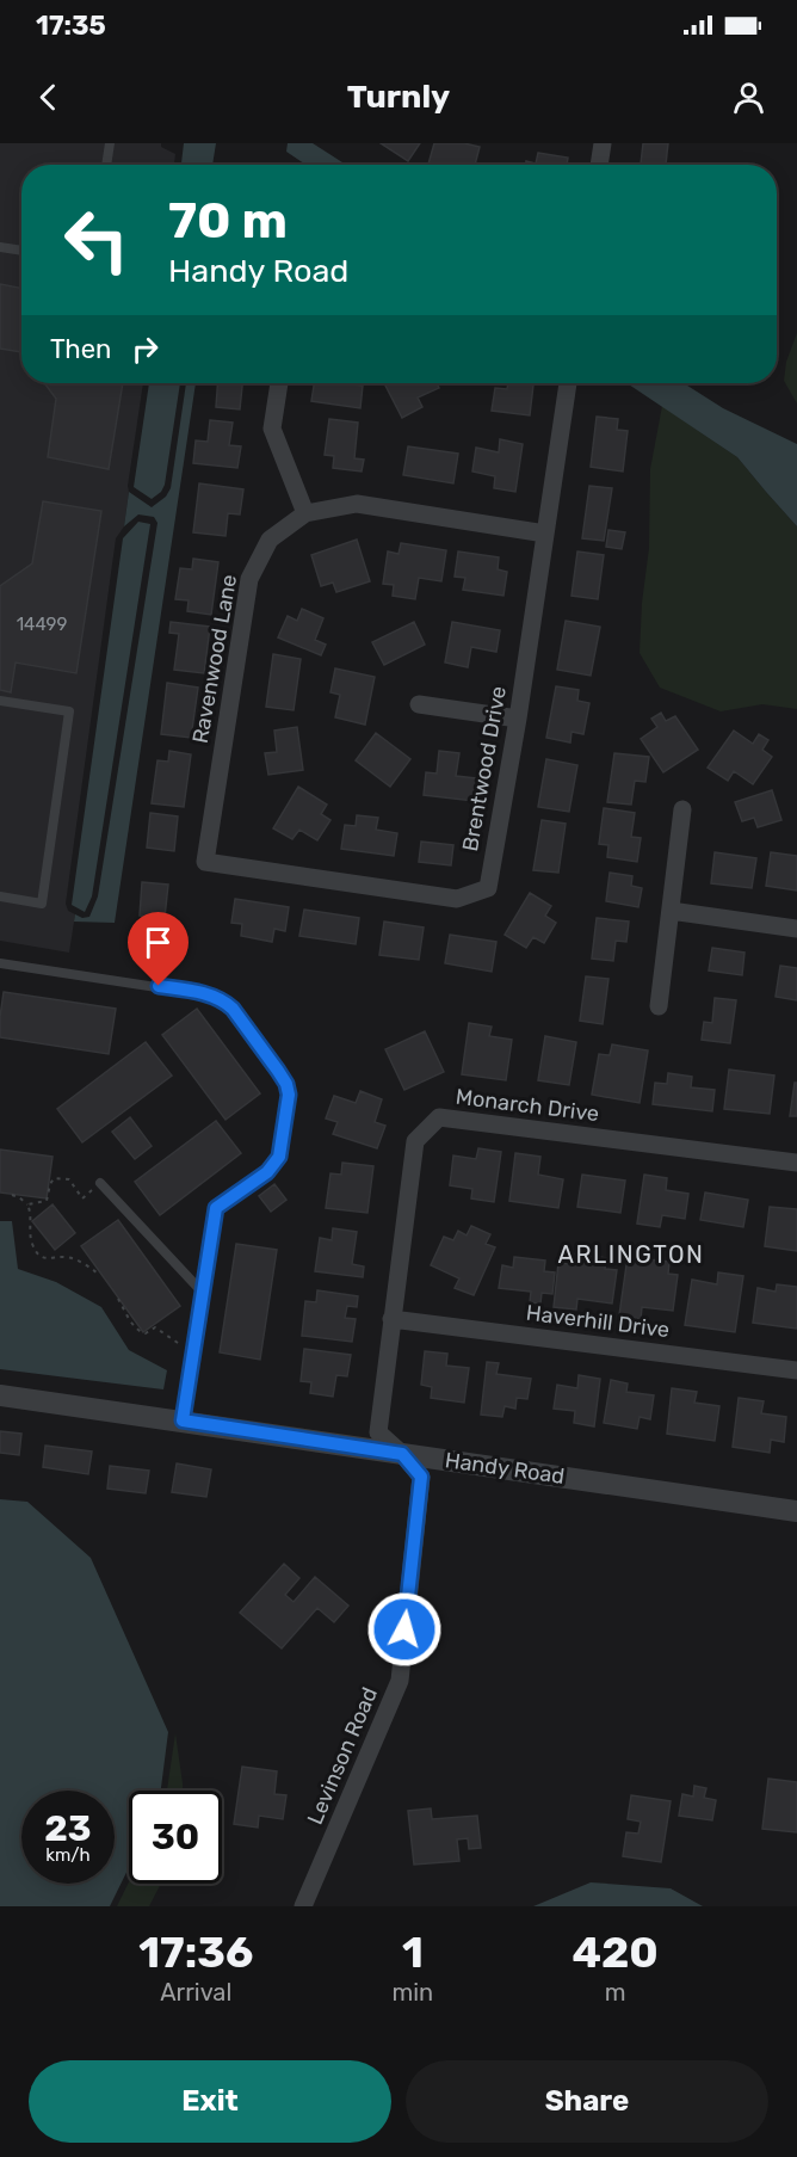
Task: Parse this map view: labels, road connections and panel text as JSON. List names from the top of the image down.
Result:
{
  "streets": {
    "street": [
      "Ravenwood Lane",
      "Brentwood Drive",
      "Monarch Drive",
      "Haverhill Drive",
      "Handy Road",
      "Levinson Road"
    ]
  },
  "crossings": [
    ["Ravenwood Lane", "Brentwood Drive"],
    ["Monarch Drive", "Haverhill Drive"],
    ["Monarch Drive", "Handy Road"],
    ["Monarch Drive", "Levinson Road"],
    ["Handy Road", "Levinson Road"]
  ],
  "districts": ["ARLINGTON"],
  "house_numbers": ["14499"],
  "page": {
    "status": "17:35",
    "header": "Turnly",
    "turn": ["70 m", "Handy Road"],
    "then": "Then",
    "speed": "23 km/h",
    "limit": "30",
    "eta": [
      "17:36",
      "Arrival",
      "1",
      "min",
      "420",
      "m"
    ],
    "buttons": ["Exit", "Share"]
  }
}
